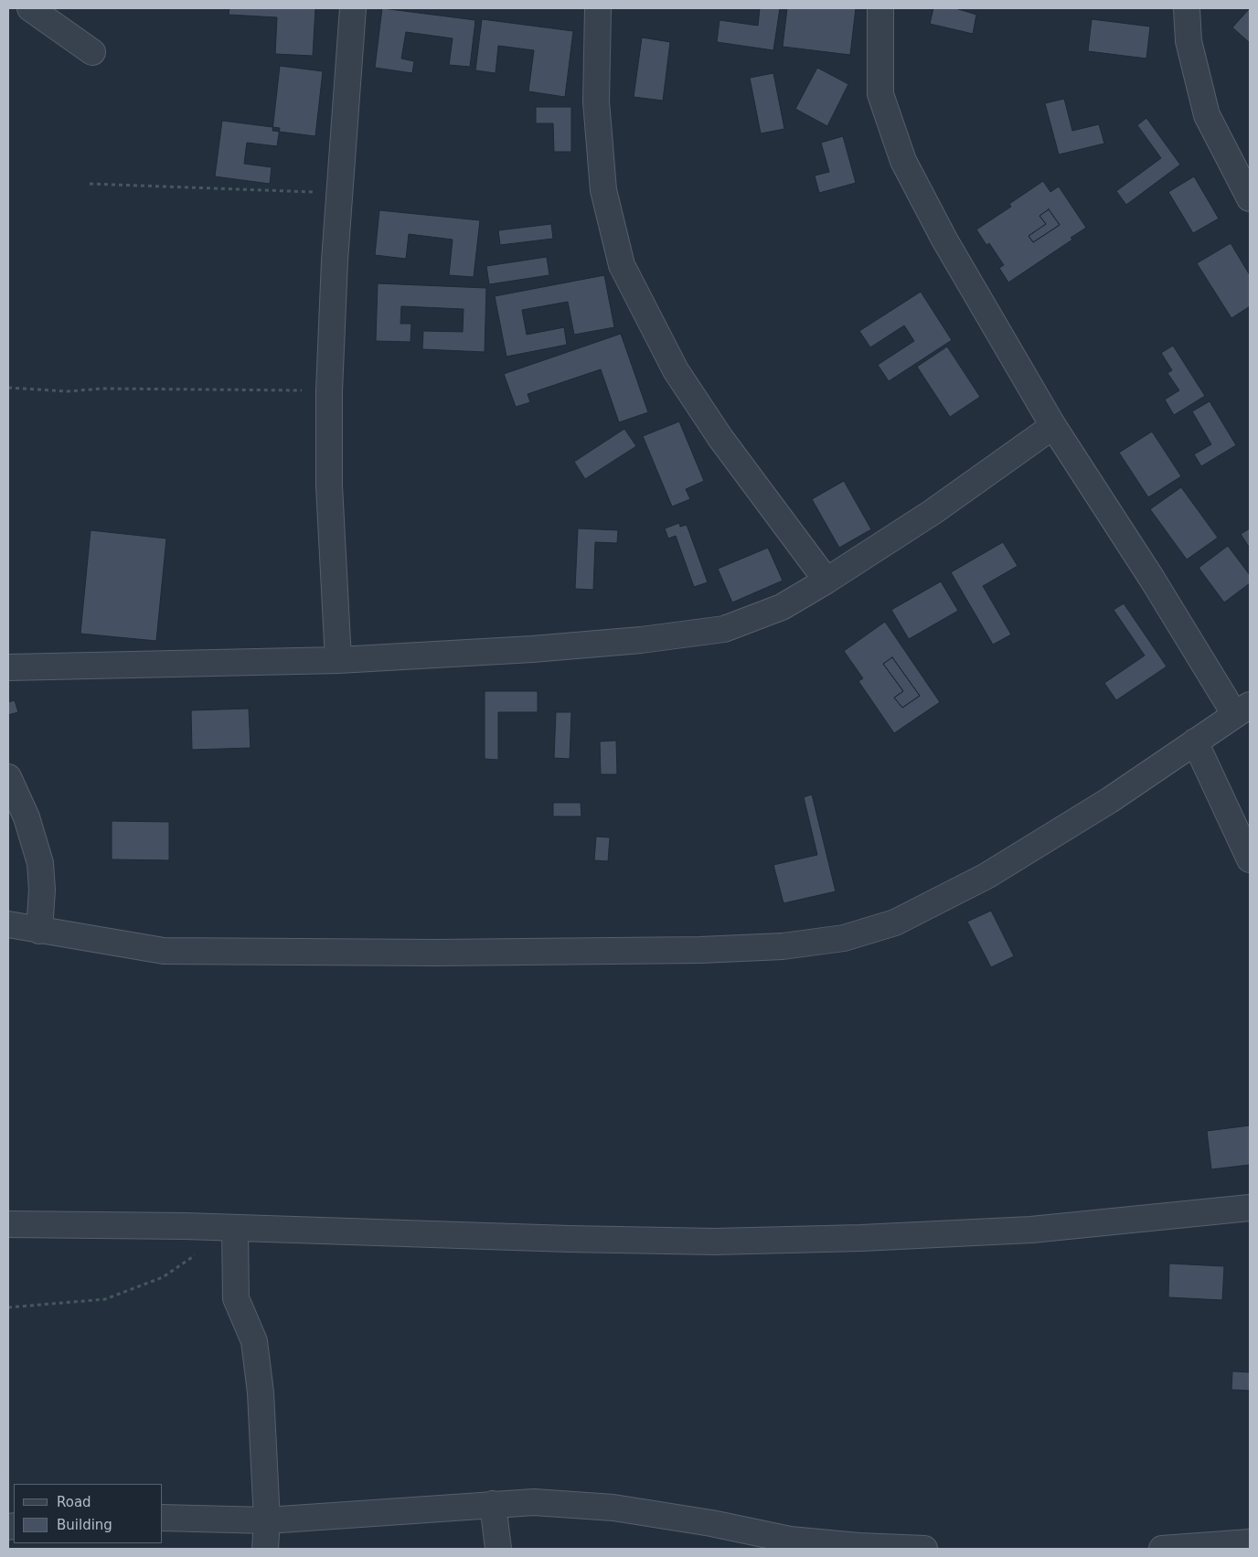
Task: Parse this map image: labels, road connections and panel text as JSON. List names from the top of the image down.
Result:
{
  "legend": ["Road", "Building"]
}
